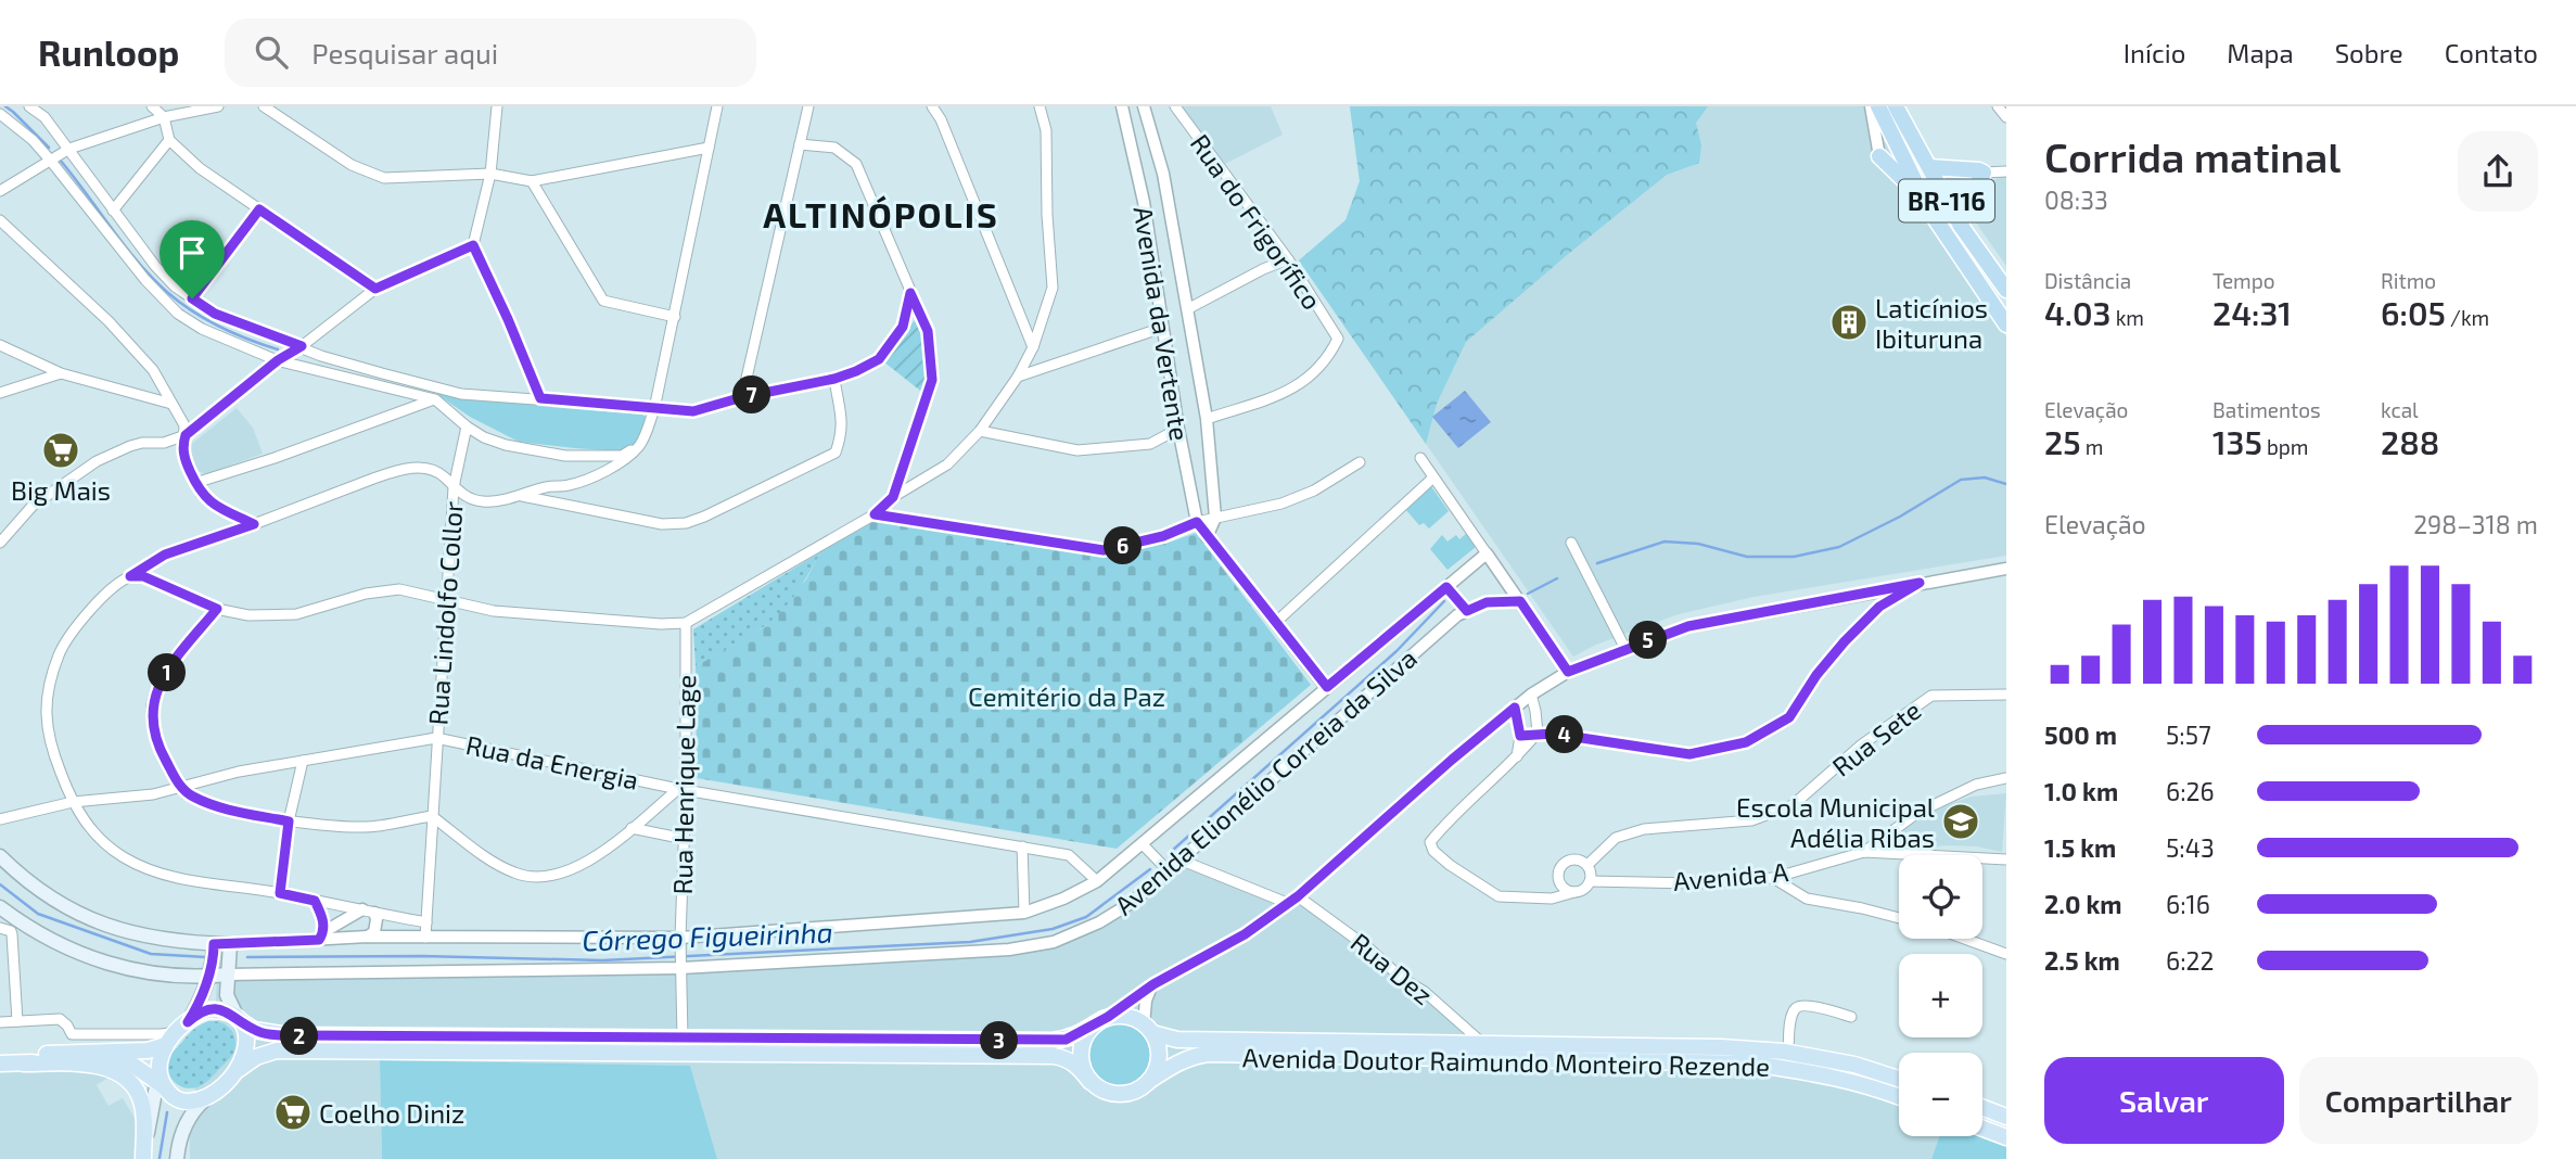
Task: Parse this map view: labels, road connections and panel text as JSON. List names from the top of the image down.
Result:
{
  "streets": {
    "highway": ["BR-116"],
    "main road": ["Avenida Doutor Raimundo Monteiro Rezende"],
    "street": [
      "Rua do Frigorífico",
      "Avenida da Vertente",
      "Rua Lindolfo Collor",
      "Rua Sete",
      "Rua da Energia",
      "Avenida Elionélio Correia da Silva",
      "Rua Henrique Lage",
      "Avenida A",
      "Rua Dez"
    ]
  },
  "crossings": [
    ["Rua do Frigorífico", "Avenida da Vertente"],
    ["Avenida da Vertente", "Avenida Elionélio Correia da Silva"],
    ["Rua Lindolfo Collor", "Rua da Energia"],
    ["Rua Lindolfo Collor", "Avenida Elionélio Correia da Silva"],
    ["Rua Sete", "Avenida A"],
    ["Rua da Energia", "Avenida Elionélio Correia da Silva"],
    ["Rua da Energia", "Rua Henrique Lage"],
    ["Avenida Elionélio Correia da Silva", "Rua Henrique Lage"],
    ["Rua Dez", "Avenida Doutor Raimundo Monteiro Rezende"]
  ],
  "districts": ["ALTINÓPOLIS"],
  "water": ["Córrego Figueirinha"],
  "parks": ["Cemitério da Paz"],
  "places": {
    "building": ["Laticínios Ibituruna"],
    "supermarket": ["Big Mais", "Coelho Diniz"],
    "school or university": ["Escola Municipal Adélia Ribas"]
  },
  "page": {
    "header": "Runloop",
    "search": "Pesquisar aqui",
    "nav": [
      "Início",
      "Mapa",
      "Sobre",
      "Contato"
    ],
    "heading": ["Corrida matinal", "08:33"],
    "stats": [
      ["Distância", "4.03 km"],
      ["Tempo", "24:31"],
      ["Ritmo", "6:05 /km"],
      ["Elevação", "25 m"],
      ["Batimentos", "135 bpm"],
      ["kcal", "288"]
    ],
    "pins": [
      "7",
      "6",
      "5",
      "1",
      "4",
      "2",
      "3"
    ],
    "chart": ["Elevação", "298–318 m"],
    "list": [
      {
        "name": "500 m",
        "note": "5:57"
      },
      {
        "name": "1.0 km",
        "note": "6:26"
      },
      {
        "name": "1.5 km",
        "note": "5:43"
      },
      {
        "name": "2.0 km",
        "note": "6:16"
      },
      {
        "name": "2.5 km",
        "note": "6:22"
      }
    ],
    "map_buttons": ["+", "−"],
    "buttons": ["Salvar", "Compartilhar"]
  }
}
